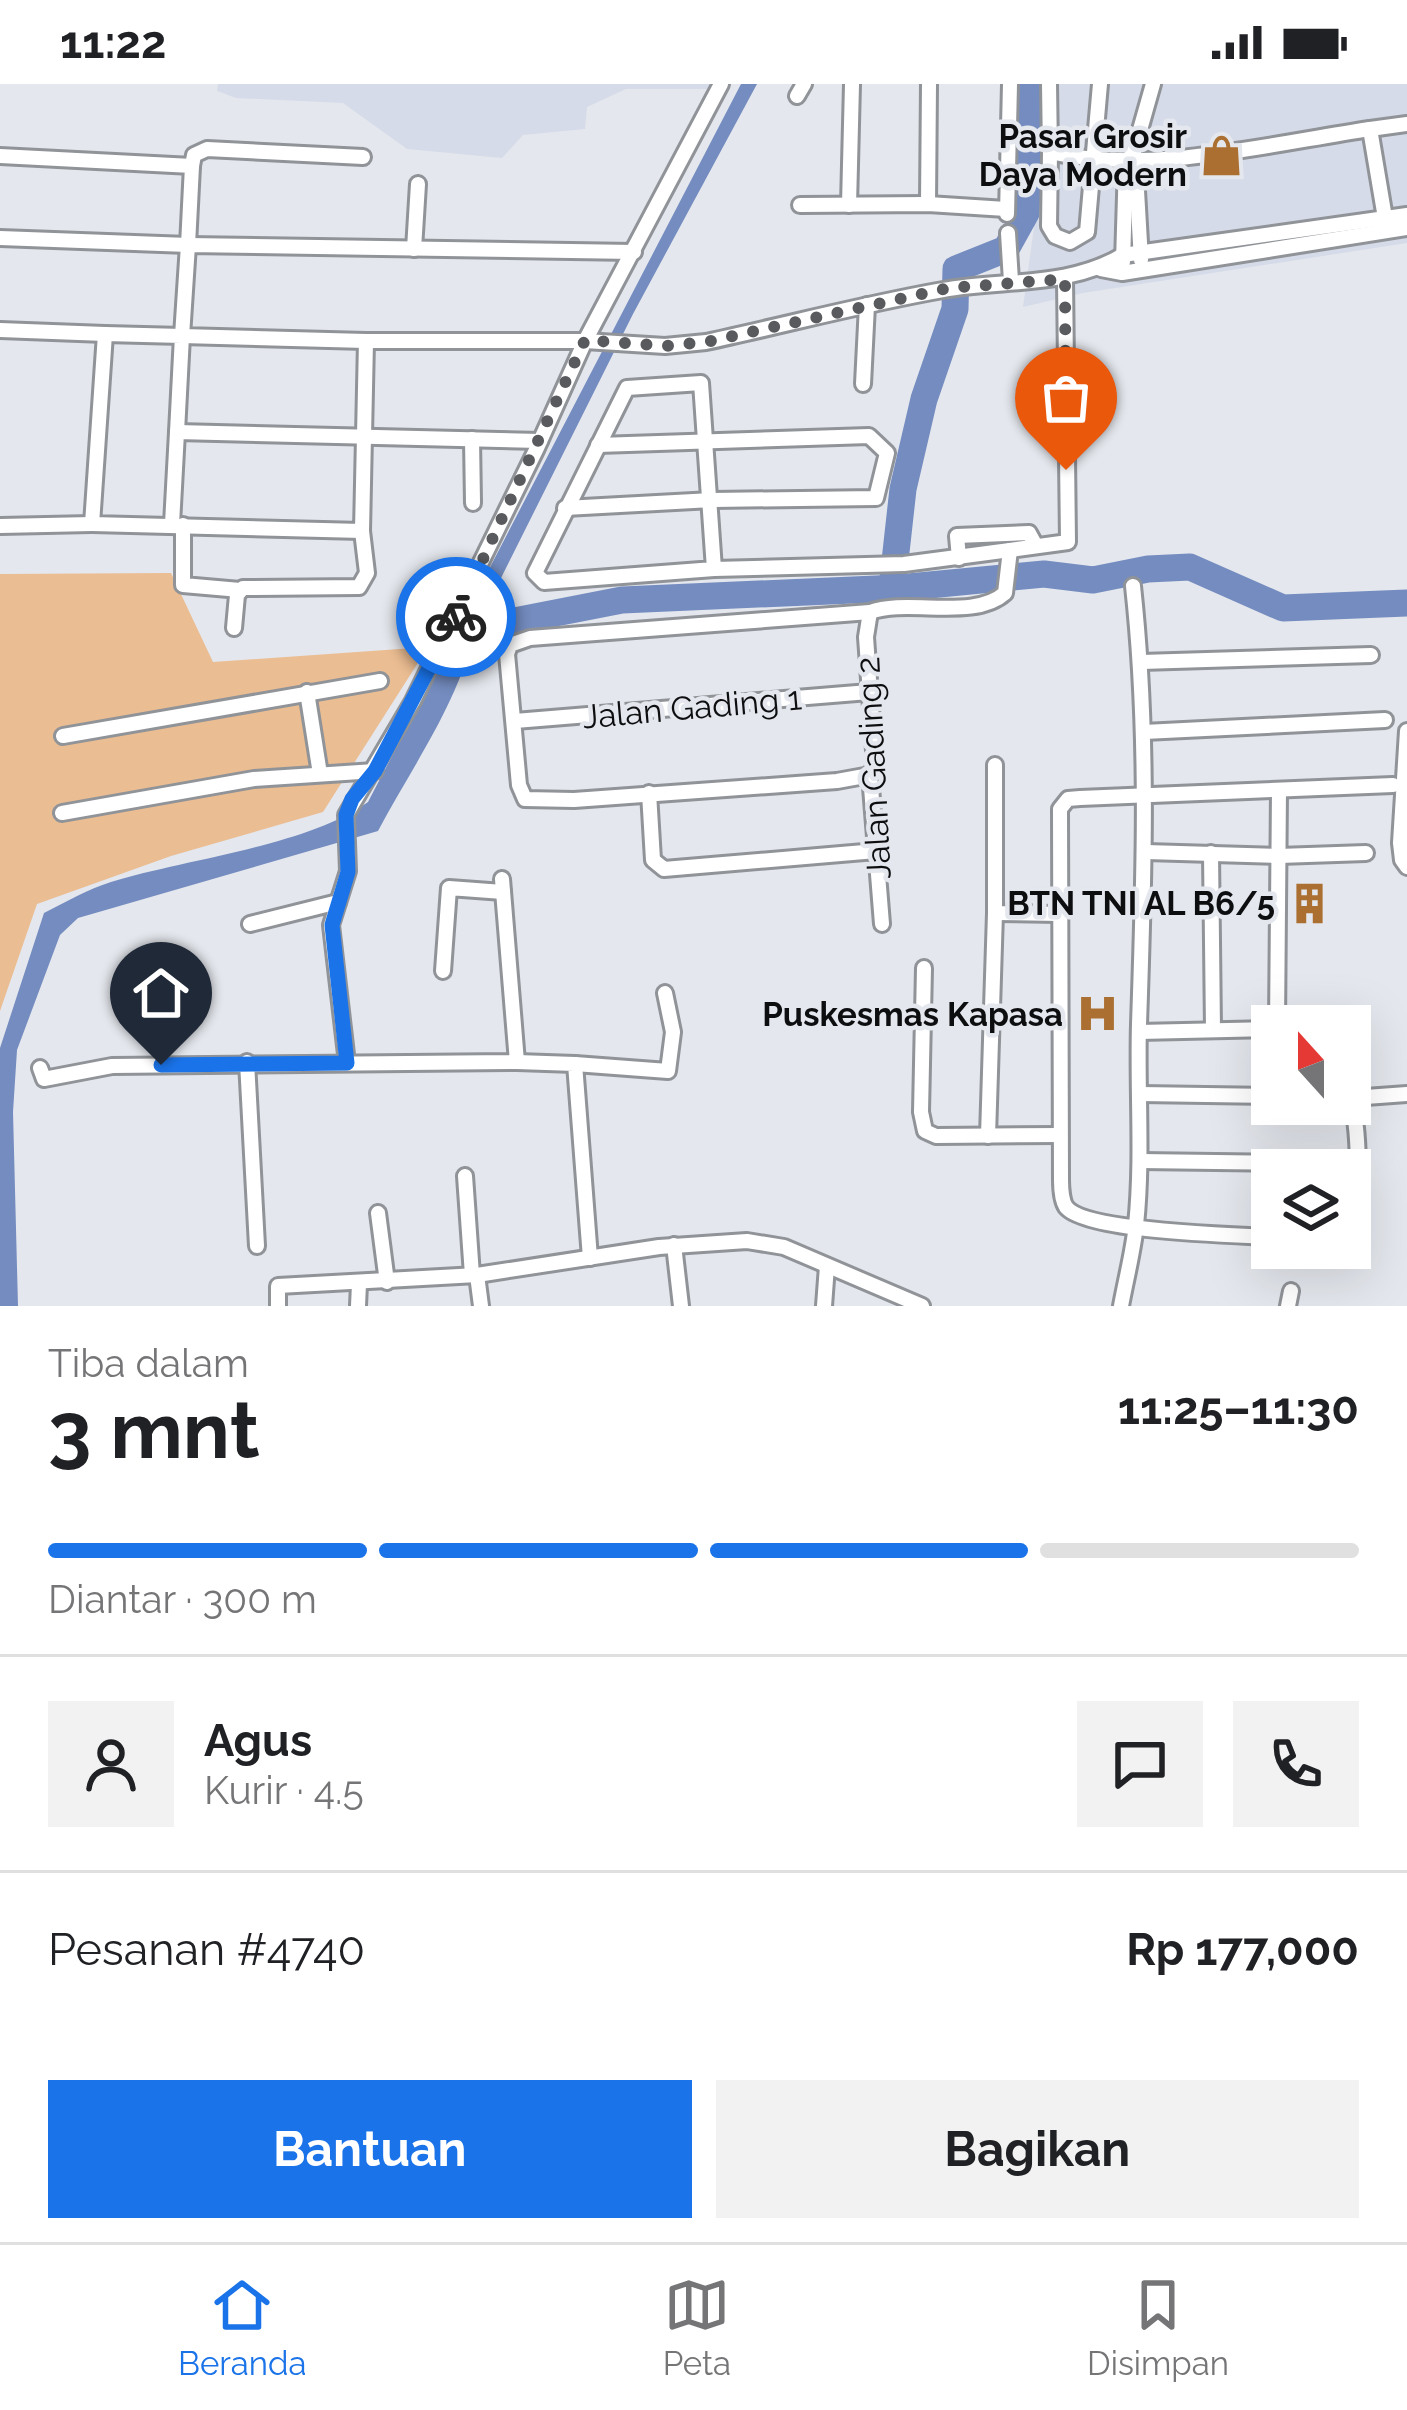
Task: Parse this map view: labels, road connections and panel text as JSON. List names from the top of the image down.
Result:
{
  "streets": {
    "street": ["Jalan Gading 1", "Jalan Gading 2"]
  },
  "crossings": [
    ["Jalan Gading 1", "Jalan Gading 2"]
  ],
  "places": {
    "shop": ["Pasar Grosir Daya Modern"],
    "building": ["BTN TNI AL B6/5"],
    "hospital": ["Puskesmas Kapasa"]
  },
  "north": "top",
  "page": {
    "status": "11:22",
    "heading": ["3 mnt", "Tiba dalam", "11:25–11:30"],
    "panel": [
      "Agus",
      "Kurir · 4.5",
      "Pesanan #4740",
      "Rp 177,000"
    ],
    "bar": "Diantar · 300 m",
    "buttons": ["Bantuan", "Bagikan"],
    "tabs": ["Beranda", "Peta", "Disimpan"]
  }
}
